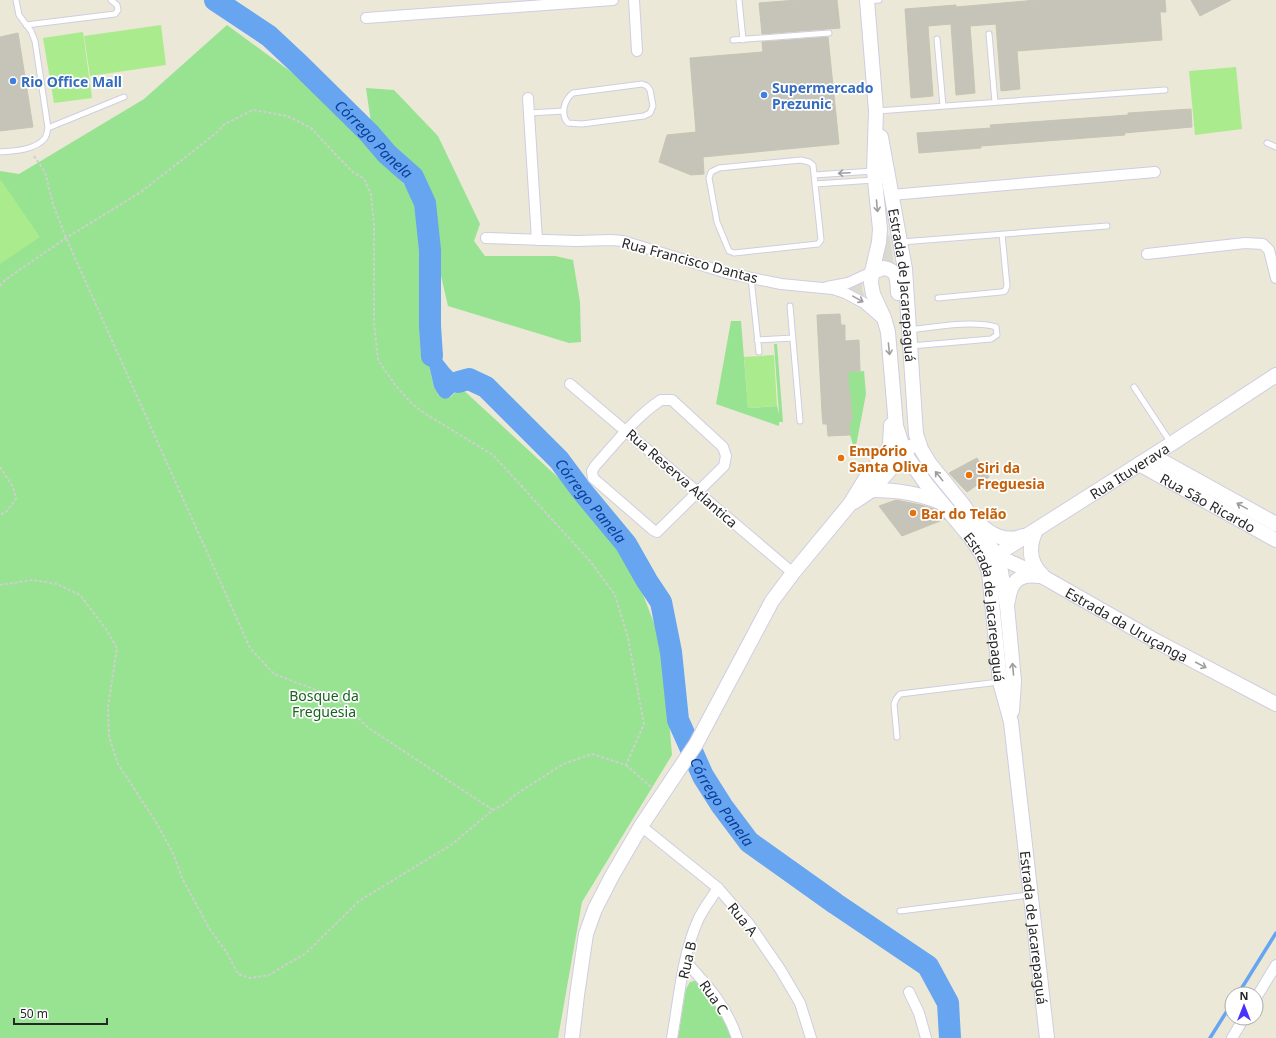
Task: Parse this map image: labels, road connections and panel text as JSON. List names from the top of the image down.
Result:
{
  "streets": {
    "main road": [
      "Estrada de Jacarepaguá",
      "Rua Ituverava",
      "Rua São Ricardo",
      "Estrada da Uruçanga"
    ],
    "street": [
      "Rua Francisco Dantas",
      "Rua Reserva Atlantica",
      "Rua A",
      "Rua B",
      "Rua C"
    ]
  },
  "crossings": [
    ["Rua Francisco Dantas", "Estrada de Jacarepaguá"],
    ["Estrada de Jacarepaguá", "Rua Ituverava"],
    ["Estrada de Jacarepaguá", "Estrada da Uruçanga"],
    ["Rua Ituverava", "Rua São Ricardo"],
    ["Rua Ituverava", "Estrada da Uruçanga"],
    ["Rua A", "Rua B"],
    ["Rua B", "Rua C"]
  ],
  "one_way": ["Estrada da Uruçanga"],
  "water": ["Córrego Panela"],
  "parks": ["Bosque da Freguesia"],
  "places": [
    "Rio Office Mall",
    "Supermercado Prezunic",
    "Empório Santa Oliva",
    "Siri da Freguesia",
    "Bar do Telão"
  ],
  "scale_bar": "50 m",
  "north": "top"
}
